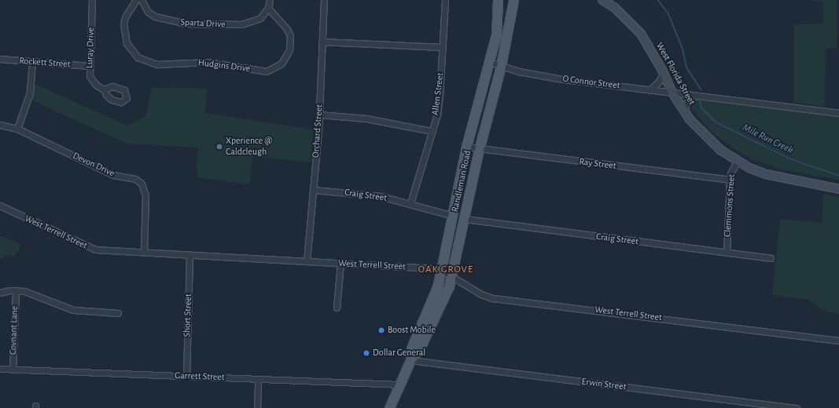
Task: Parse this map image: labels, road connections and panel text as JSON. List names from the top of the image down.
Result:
{
  "streets": {
    "main road": ["West Florida Street", "Randleman Road"],
    "street": [
      "Sparta Drive",
      "Luray Drive",
      "Rockett Street",
      "Hudgins Drive",
      "O Connor Street",
      "Allen Street",
      "Orchard Street",
      "Ray Street",
      "Devon Drive",
      "Craig Street",
      "Clemmons Street",
      "West Terrell Street",
      "Short Street",
      "Covnant Lane",
      "Garrett Street",
      "Erwin Street"
    ]
  },
  "crossings": [
    ["Sparta Drive", "Hudgins Drive"],
    ["Luray Drive", "Rockett Street"],
    ["West Florida Street", "O Connor Street"],
    ["West Florida Street", "Clemmons Street"],
    ["O Connor Street", "Randleman Road"],
    ["Allen Street", "Craig Street"],
    ["Orchard Street", "Craig Street"],
    ["Orchard Street", "West Terrell Street"],
    ["Ray Street", "Randleman Road"],
    ["Ray Street", "Clemmons Street"],
    ["Devon Drive", "West Terrell Street"],
    ["Randleman Road", "Craig Street"],
    ["Randleman Road", "West Terrell Street"],
    ["Randleman Road", "Garrett Street"],
    ["Randleman Road", "Erwin Street"],
    ["Craig Street", "Clemmons Street"],
    ["West Terrell Street", "Short Street"],
    ["Short Street", "Garrett Street"],
    ["Covnant Lane", "Garrett Street"]
  ],
  "districts": ["OAK GROVE"],
  "water": ["Mile Run Creek"],
  "places": ["Xperience @ Caldcleugh", "Boost Mobile", "Dollar General"]
}
